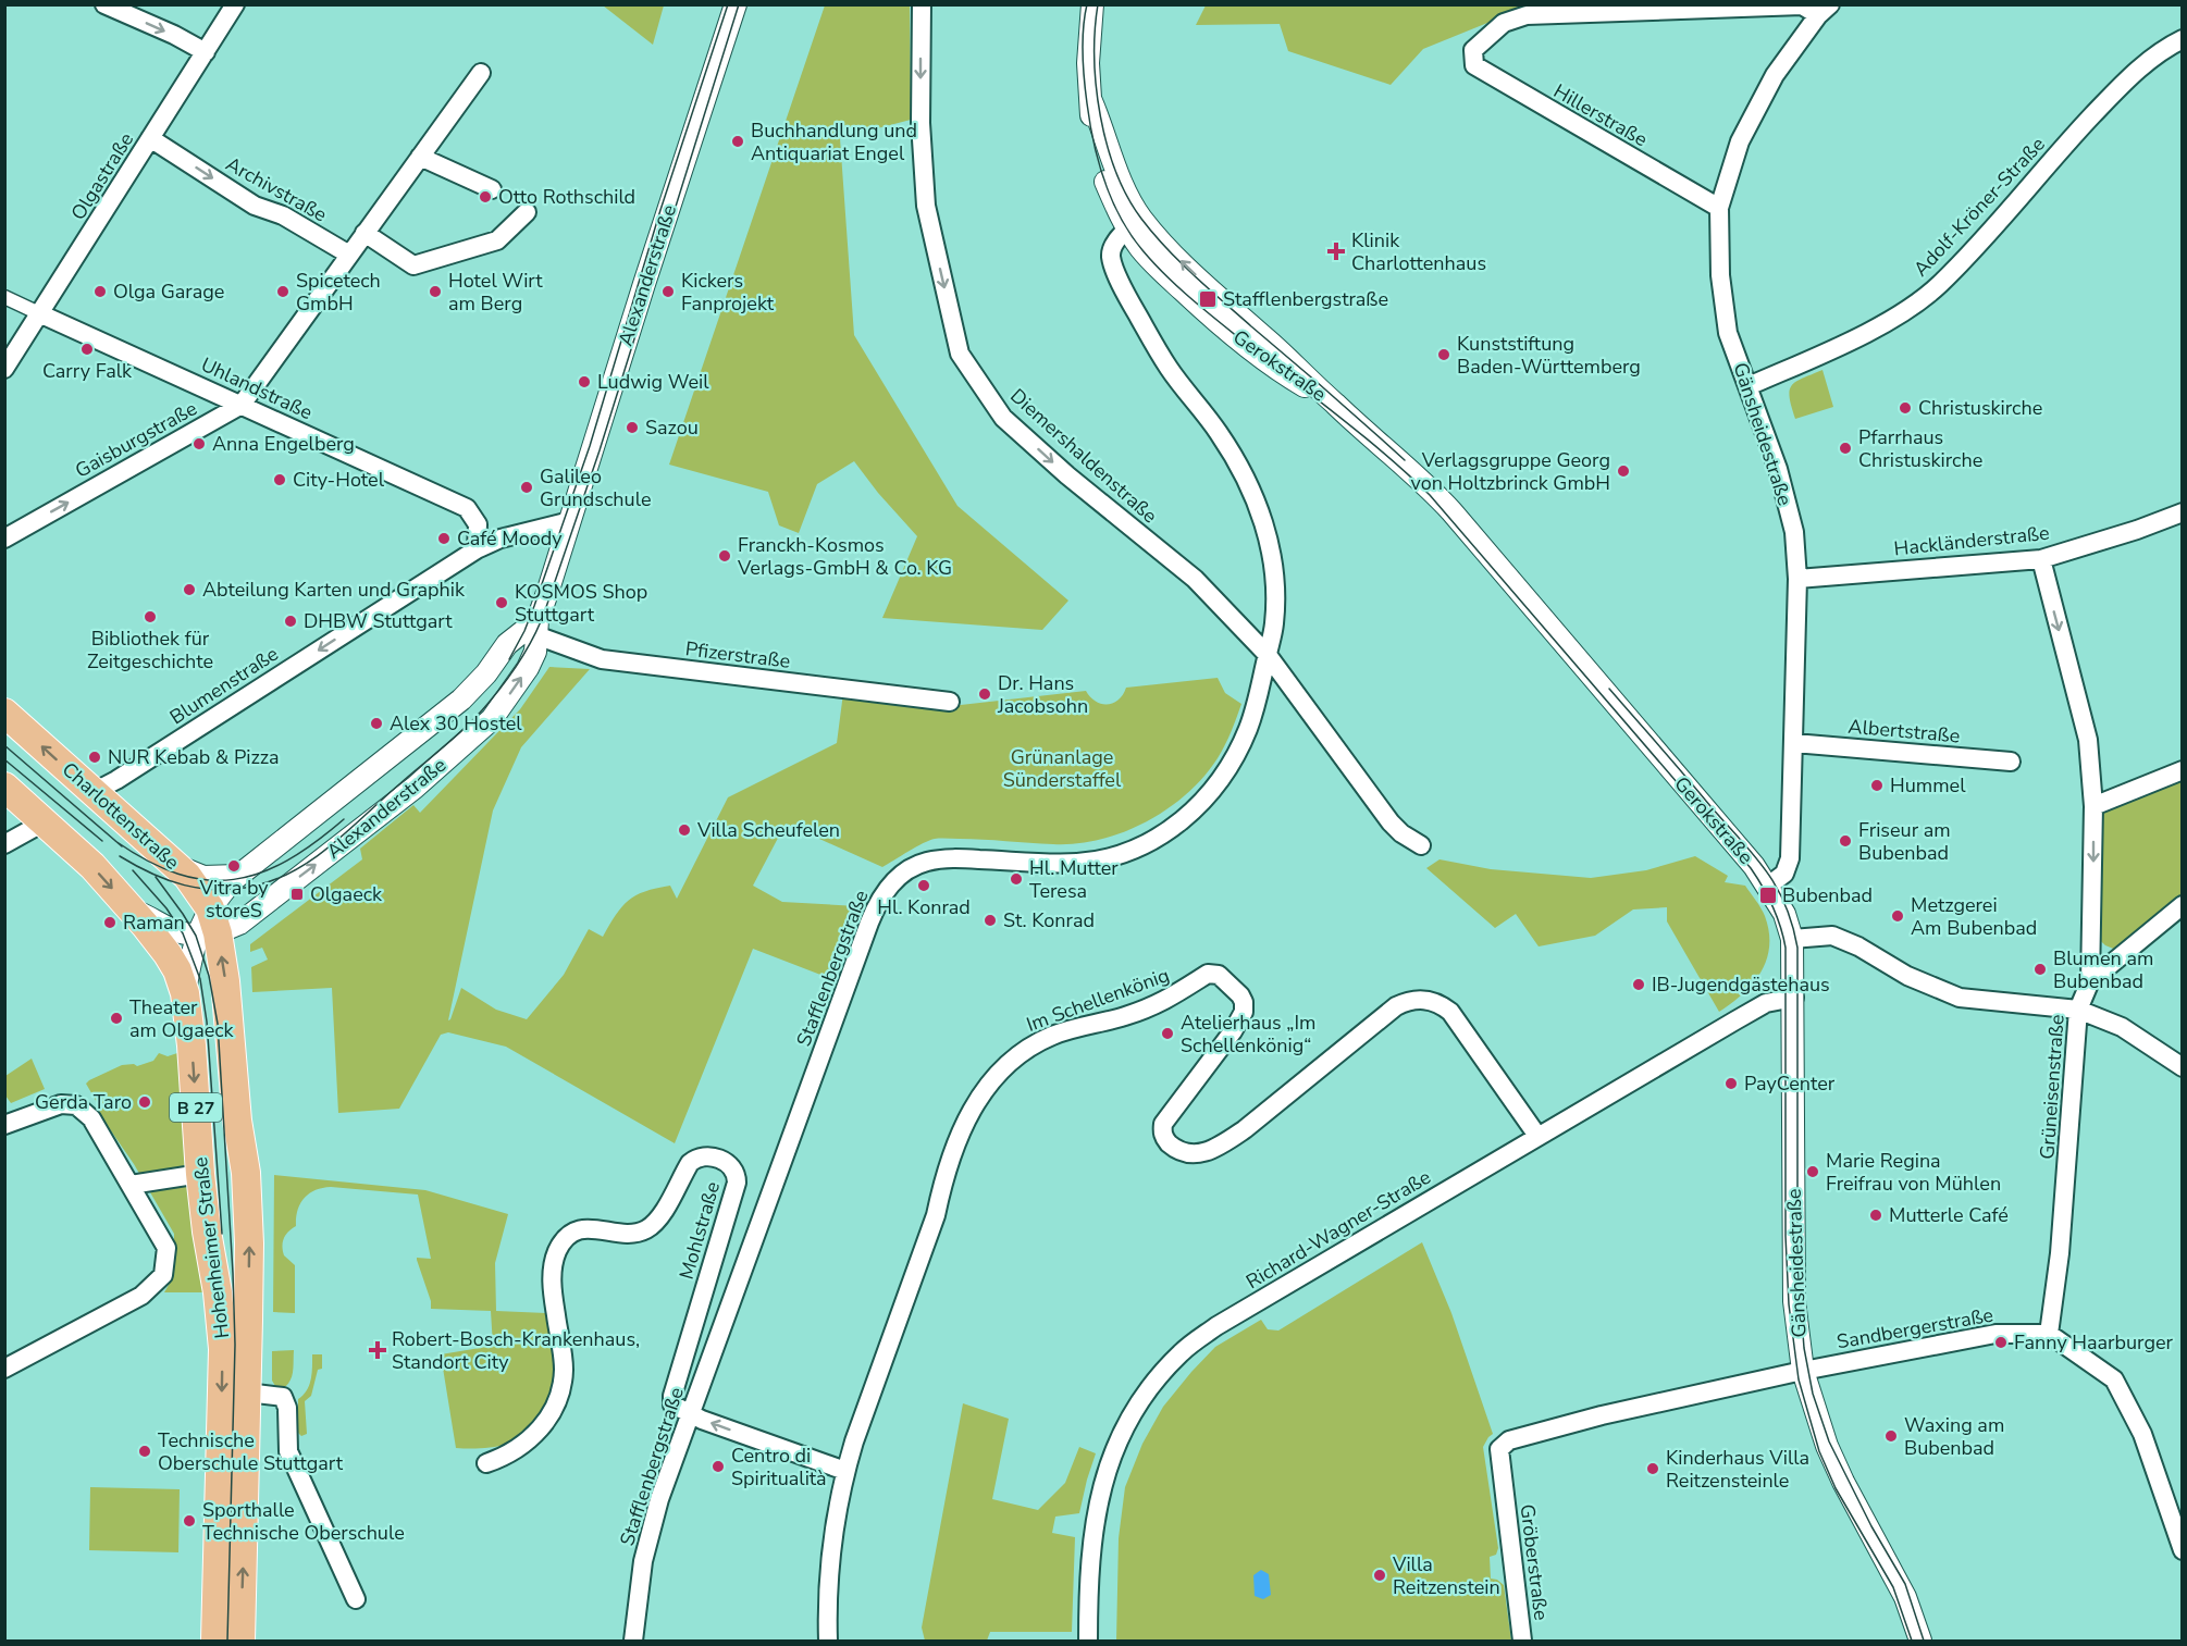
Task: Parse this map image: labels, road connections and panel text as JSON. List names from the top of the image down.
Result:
{
  "streets": {
    "main road": ["Charlottenstraße", "B 27", "Hohenheimer Straße"],
    "street": [
      "Hillerstraße",
      "Olgastraße",
      "Archivstraße",
      "Adolf-Kröner-Straße",
      "Alexanderstraße",
      "Gerokstraße",
      "Uhlandstraße",
      "Gänsheidestraße",
      "Gaisburgstraße",
      "Diemershaldenstraße",
      "Hackländerstraße",
      "Pfizerstraße",
      "Blumenstraße",
      "Albertstraße",
      "Stafflenbergstraße",
      "Im Schellenkönig",
      "Grüneisenstraße",
      "Richard-Wagner-Straße",
      "Mohlstraße",
      "Sandbergerstraße",
      "Gröberstraße"
    ]
  },
  "crossings": [
    ["Hillerstraße", "Gänsheidestraße"],
    ["Olgastraße", "Archivstraße"],
    ["Olgastraße", "Uhlandstraße"],
    ["Archivstraße", "Gaisburgstraße"],
    ["Adolf-Kröner-Straße", "Gänsheidestraße"],
    ["Alexanderstraße", "Pfizerstraße"],
    ["Alexanderstraße", "Charlottenstraße"],
    ["Alexanderstraße", "Hohenheimer Straße"],
    ["Gerokstraße", "Gänsheidestraße"],
    ["Gerokstraße", "Stafflenbergstraße"],
    ["Uhlandstraße", "Gaisburgstraße"],
    ["Uhlandstraße", "Blumenstraße"],
    ["Gänsheidestraße", "Hackländerstraße"],
    ["Gänsheidestraße", "Albertstraße"],
    ["Gänsheidestraße", "Richard-Wagner-Straße"],
    ["Gänsheidestraße", "Sandbergerstraße"],
    ["Diemershaldenstraße", "Stafflenbergstraße"],
    ["Hackländerstraße", "Grüneisenstraße"],
    ["Blumenstraße", "Charlottenstraße"],
    ["Charlottenstraße", "Hohenheimer Straße"],
    ["Stafflenbergstraße", "Mohlstraße"],
    ["Im Schellenkönig", "Richard-Wagner-Straße"],
    ["Grüneisenstraße", "Sandbergerstraße"],
    ["B 27", "Hohenheimer Straße"],
    ["Sandbergerstraße", "Gröberstraße"]
  ],
  "one_way": [
    "Archivstraße",
    "Gaisburgstraße",
    "Diemershaldenstraße",
    "Blumenstraße",
    "Grüneisenstraße"
  ],
  "parks": ["Grünanlage Sünderstaffel"],
  "places": {
    "other": [
      "Buchhandlung und Antiquariat Engel",
      "Otto Rothschild",
      "Olga Garage",
      "Spicetech GmbH",
      "Hotel Wirt am Berg",
      "Kickers Fanprojekt",
      "Carry Falk",
      "Kunststiftung Baden-Württemberg",
      "Ludwig Weil",
      "Christuskirche",
      "Sazou",
      "Anna Engelberg",
      "Pfarrhaus Christuskirche",
      "Verlagsgruppe Georg von Holtzbrinck GmbH",
      "City-Hotel",
      "Galileo Grundschule",
      "Café Moody",
      "Franckh-Kosmos Verlags-GmbH & Co. KG",
      "Abteilung Karten und Graphik",
      "KOSMOS Shop Stuttgart",
      "Bibliothek für Zeitgeschichte",
      "DHBW Stuttgart",
      "Dr. Hans Jacobsohn",
      "Alex 30 Hostel",
      "NUR Kebab & Pizza",
      "Hummel",
      "Villa Scheufelen",
      "Friseur am Bubenbad",
      "Vitra by storeS",
      "Hl. Mutter Teresa",
      "Hl. Konrad",
      "Metzgerei Am Bubenbad",
      "St. Konrad",
      "Raman",
      "Blumen am Bubenbad",
      "IB-Jugendgästehaus",
      "Theater am Olgaeck",
      "Atelierhaus „Im Schellenkönig“",
      "PayCenter",
      "Gerda Taro",
      "Marie Regina Freifrau von Mühlen",
      "Mutterle Café",
      "Fanny Haarburger",
      "Waxing am Bubenbad",
      "Technische Oberschule Stuttgart",
      "Centro di Spiritualità",
      "Kinderhaus Villa Reitzensteinle",
      "Sporthalle Technische Oberschule",
      "Villa Reitzenstein"
    ],
    "health": ["Klinik Charlottenhaus", "Robert-Bosch-Krankenhaus, Standort City"],
    "transit": ["Stafflenbergstraße", "Olgaeck", "Bubenbad"]
  }
}
